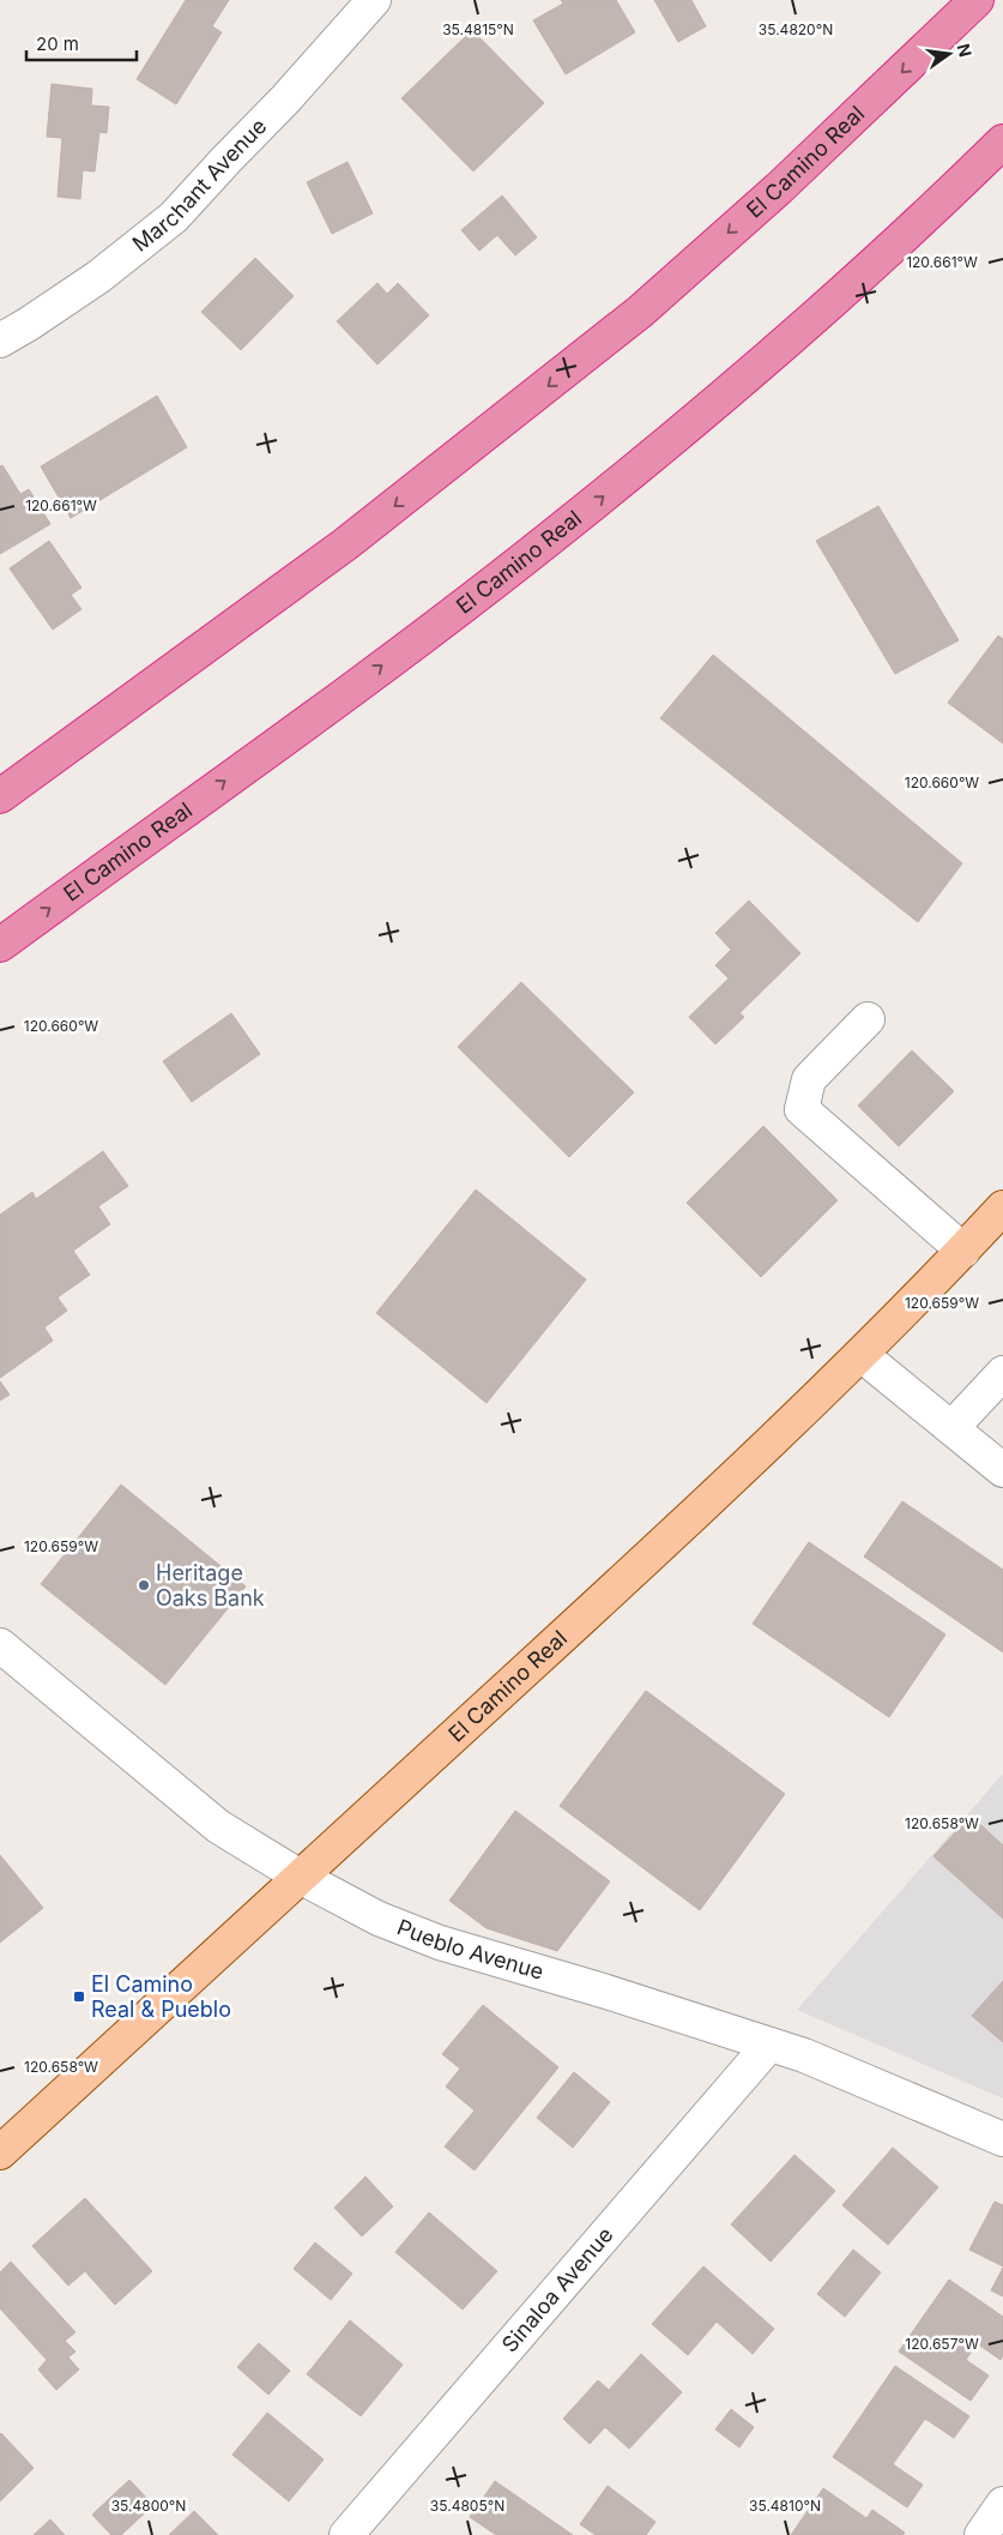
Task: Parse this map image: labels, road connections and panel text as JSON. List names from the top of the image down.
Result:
{
  "streets": {
    "highway": ["El Camino Real"],
    "street": ["Marchant Avenue", "Pueblo Avenue", "Sinaloa Avenue"]
  },
  "crossings": [
    ["El Camino Real", "Pueblo Avenue"],
    ["Pueblo Avenue", "Sinaloa Avenue"]
  ],
  "places": {
    "other": ["Heritage Oaks Bank"],
    "transit": ["El Camino Real & Pueblo"]
  },
  "scale_bar": "20 m",
  "north": "right",
  "coordinates": [
    "35.4820°N",
    "35.4815°N",
    "120.661°W",
    "120.660°W",
    "120.659°W",
    "120.658°W",
    "120.657°W",
    "35.4800°N",
    "35.4805°N",
    "35.4810°N"
  ]
}
